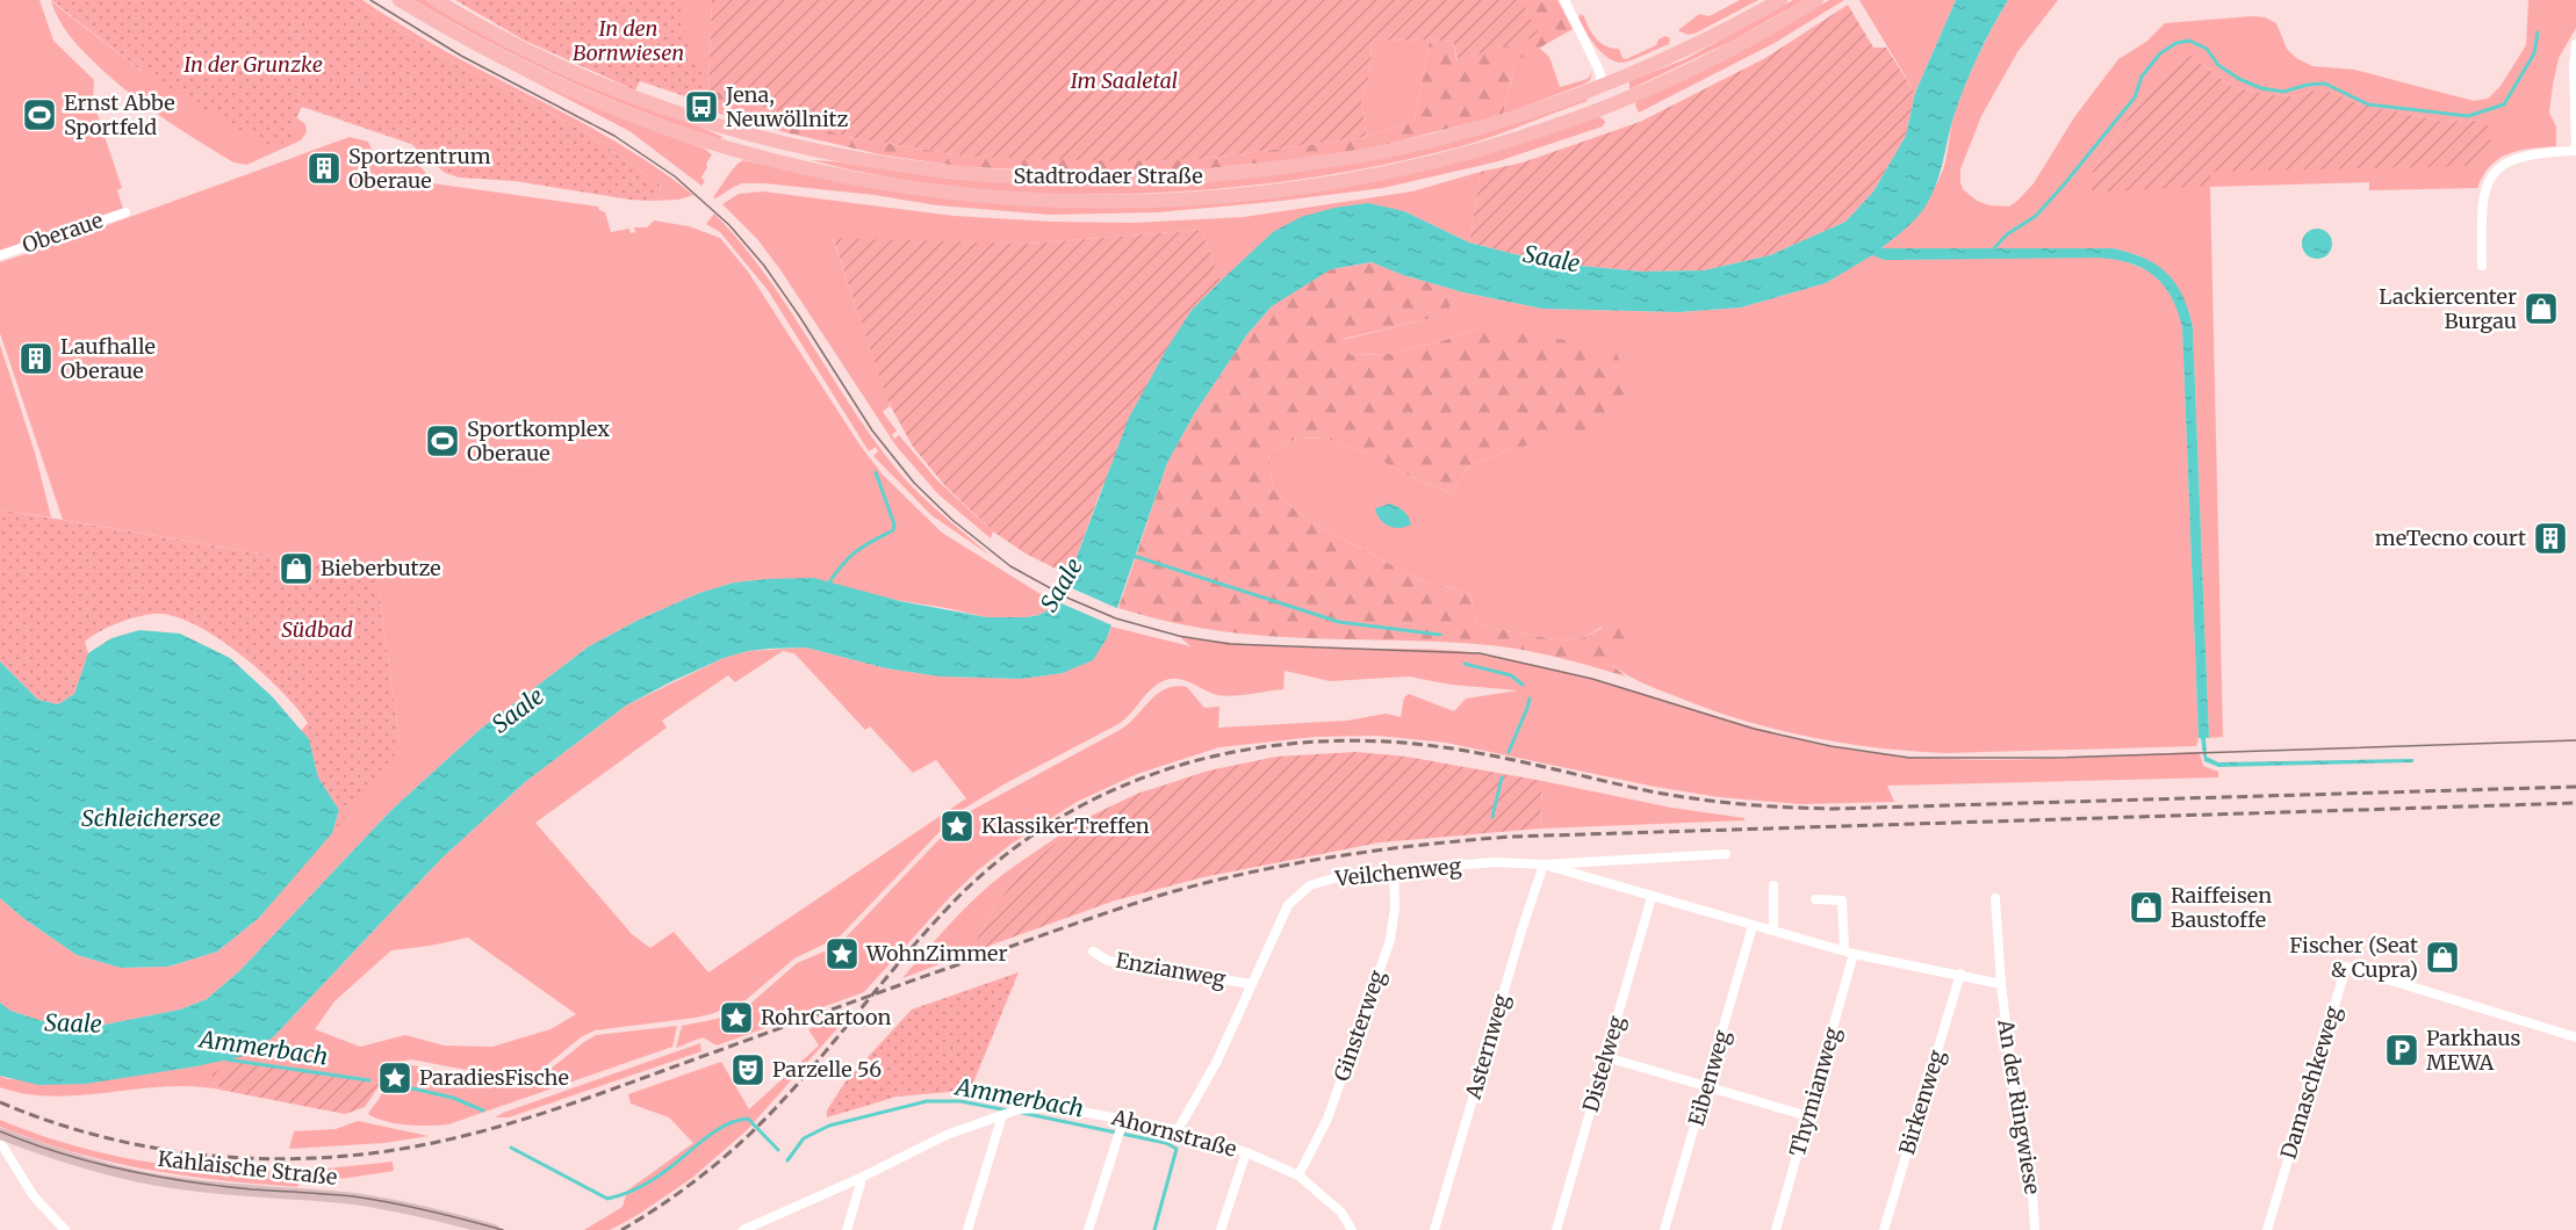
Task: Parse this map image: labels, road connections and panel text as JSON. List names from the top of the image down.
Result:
{
  "streets": {
    "main road": ["Stadtrodaer Straße", "Kahlaische Straße"],
    "street": [
      "Oberaue",
      "Veilchenweg",
      "Enzianweg",
      "Ginsterweg",
      "Asternweg",
      "Distelweg",
      "Eibenweg",
      "Damaschkeweg",
      "Thymianweg",
      "Birkenweg",
      "An der Ringwiese",
      "Ahornstraße"
    ]
  },
  "crossings": [
    ["Veilchenweg", "Enzianweg"],
    ["Veilchenweg", "Ginsterweg"],
    ["Veilchenweg", "Asternweg"],
    ["Veilchenweg", "Ahornstraße"],
    ["Ginsterweg", "Ahornstraße"]
  ],
  "water": ["Saale", "Schleichersee", "Ammerbach"],
  "parks": [
    "In den Bornwiesen",
    "In der Grunzke",
    "Im Saaletal",
    "Südbad"
  ],
  "places": {
    "bus stop": ["Jena, Neuwöllnitz"],
    "sports": ["Ernst Abbe Sportfeld", "Sportkomplex Oberaue"],
    "building": ["Sportzentrum Oberaue", "Laufhalle Oberaue", "meTecno court"],
    "shop": [
      "Lackiercenter Burgau",
      "Bieberbutze",
      "Raiffeisen Baustoffe",
      "Fischer (Seat & Cupra)"
    ],
    "place": [
      "KlassikerTreffen",
      "WohnZimmer",
      "RohrCartoon",
      "ParadiesFische"
    ],
    "parking": ["Parkhaus MEWA"],
    "theatre": ["Parzelle 56"]
  }
}
